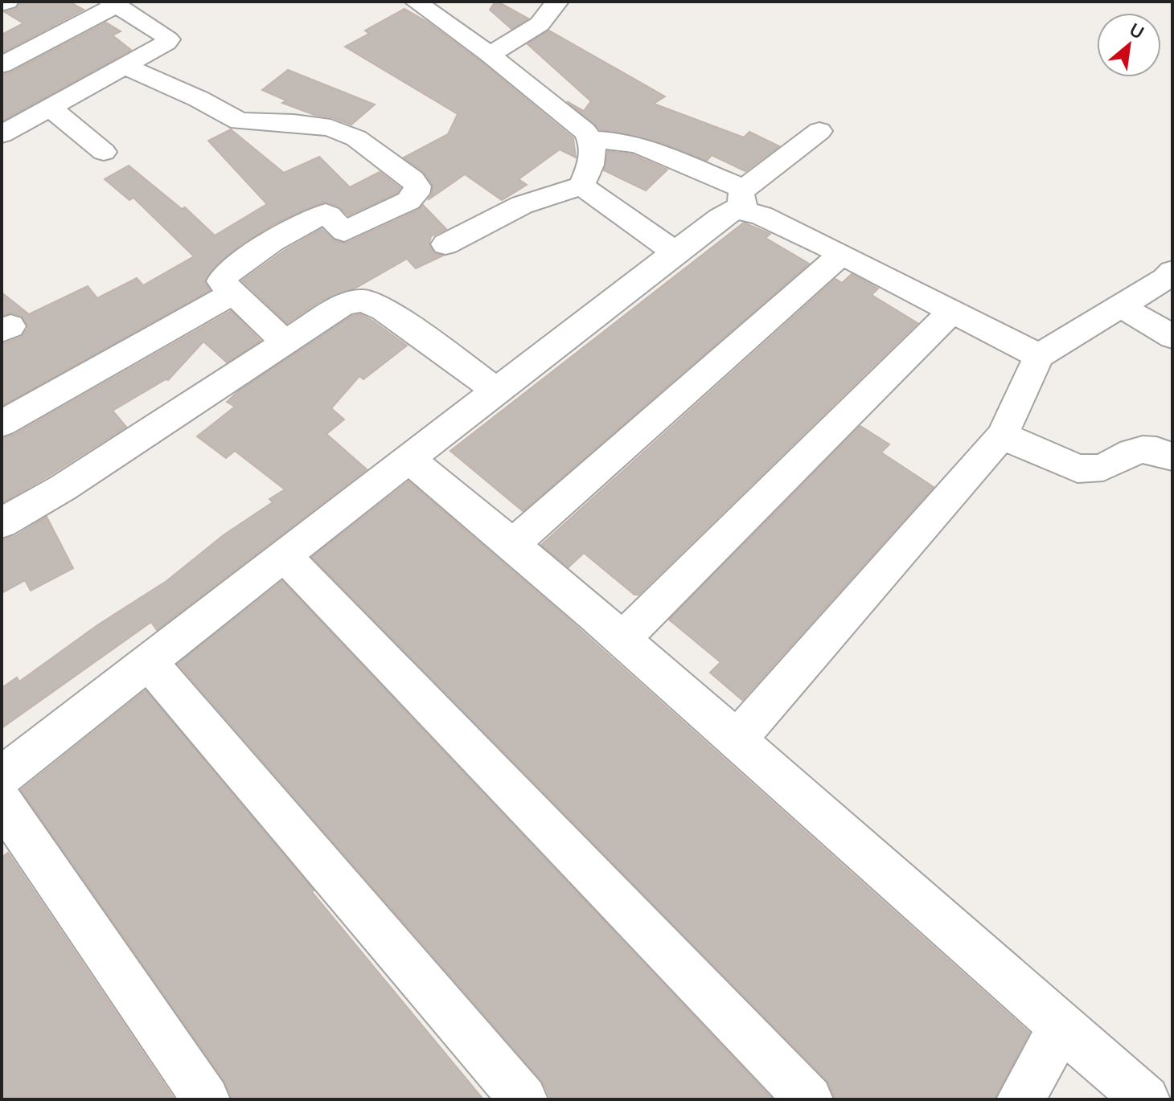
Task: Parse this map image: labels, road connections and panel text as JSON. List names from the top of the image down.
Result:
{
  "north": "top right"
}
